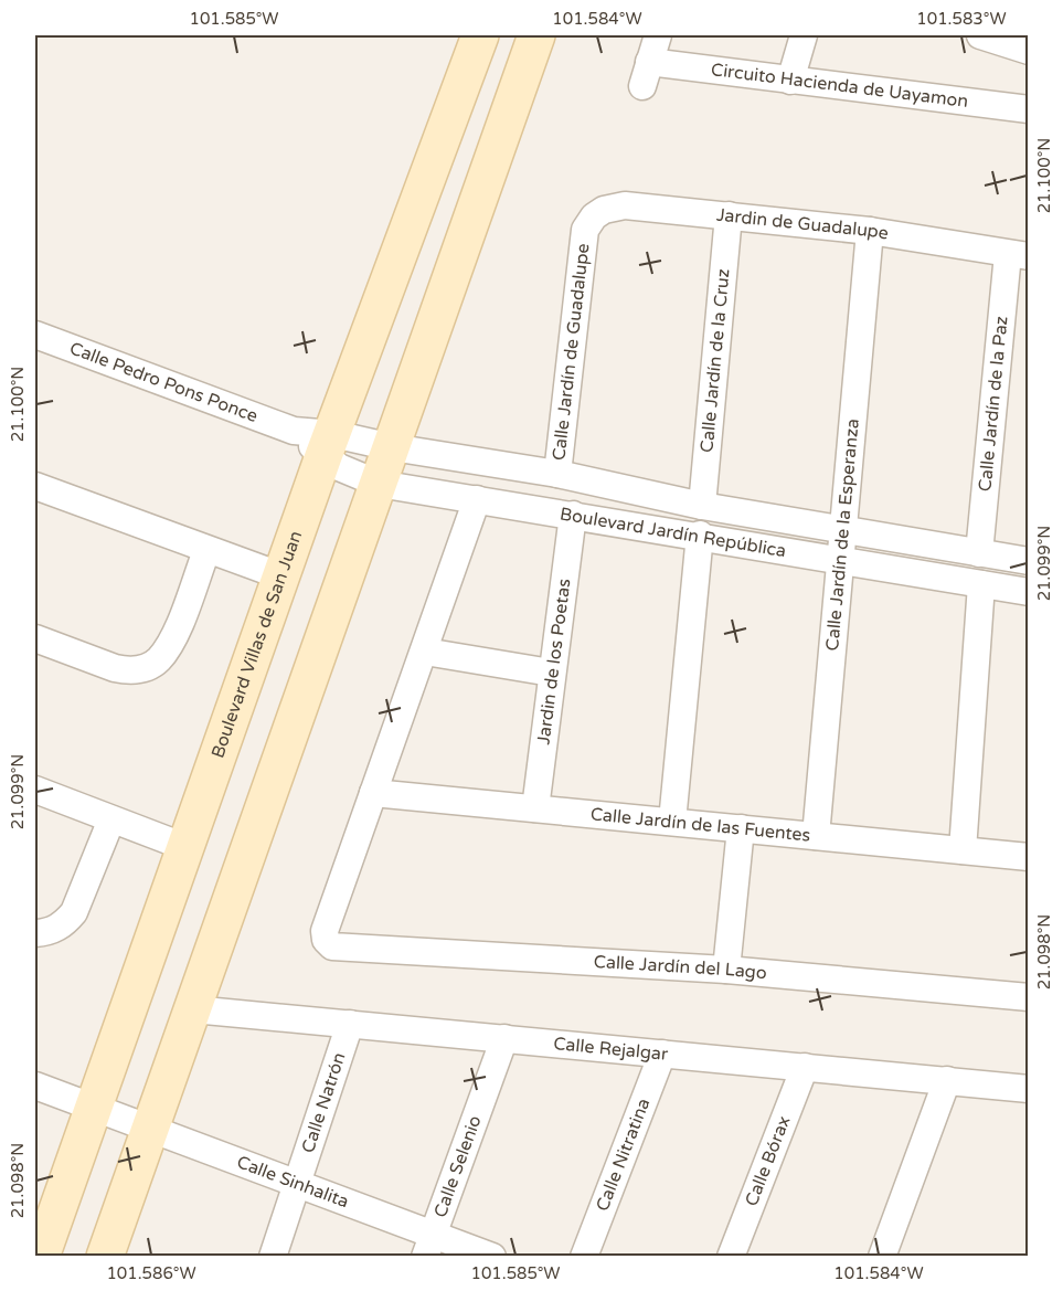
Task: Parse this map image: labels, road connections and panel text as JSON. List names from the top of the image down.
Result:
{
  "streets": {
    "street": [
      "Circuito Hacienda de Uayamon",
      "Jardin de Guadalupe",
      "Calle Jardín de Guadalupe",
      "Calle Jardín de la Cruz",
      "Calle Pedro Pons Ponce",
      "Calle Jardín de la Paz",
      "Boulevard Jardín República",
      "Calle Jardín de la Esperanza",
      "Boulevard Villas de San Juan",
      "Jardin de los Poetas",
      "Calle Jardín de las Fuentes",
      "Calle Jardín del Lago",
      "Calle Rejalgar",
      "Calle Natrón",
      "Calle Nitratina",
      "Calle Bórax",
      "Calle Selenio",
      "Calle Sinhalita"
    ]
  },
  "crossings": [
    ["Jardin de Guadalupe", "Calle Jardín de Guadalupe"],
    ["Jardin de Guadalupe", "Calle Jardín de la Cruz"],
    ["Jardin de Guadalupe", "Calle Jardín de la Paz"],
    ["Jardin de Guadalupe", "Calle Jardín de la Esperanza"],
    ["Calle Jardín de Guadalupe", "Boulevard Jardín República"],
    ["Calle Jardín de la Cruz", "Boulevard Jardín República"],
    ["Calle Pedro Pons Ponce", "Boulevard Jardín República"],
    ["Calle Pedro Pons Ponce", "Boulevard Villas de San Juan"],
    ["Calle Jardín de la Paz", "Boulevard Jardín República"],
    ["Boulevard Jardín República", "Calle Jardín de la Esperanza"],
    ["Boulevard Jardín República", "Boulevard Villas de San Juan"],
    ["Boulevard Jardín República", "Jardin de los Poetas"],
    ["Calle Jardín de la Esperanza", "Calle Jardín de las Fuentes"],
    ["Boulevard Villas de San Juan", "Calle Sinhalita"],
    ["Jardin de los Poetas", "Calle Jardín de las Fuentes"],
    ["Calle Jardín de las Fuentes", "Calle Jardín del Lago"],
    ["Calle Rejalgar", "Calle Natrón"],
    ["Calle Rejalgar", "Calle Nitratina"],
    ["Calle Rejalgar", "Calle Bórax"],
    ["Calle Rejalgar", "Calle Selenio"],
    ["Calle Natrón", "Calle Sinhalita"],
    ["Calle Selenio", "Calle Sinhalita"]
  ],
  "coordinates": [
    "101.585°W",
    "101.584°W",
    "101.583°W",
    "21.100°N",
    "21.099°N",
    "21.098°N",
    "101.586°W"
  ]
}
